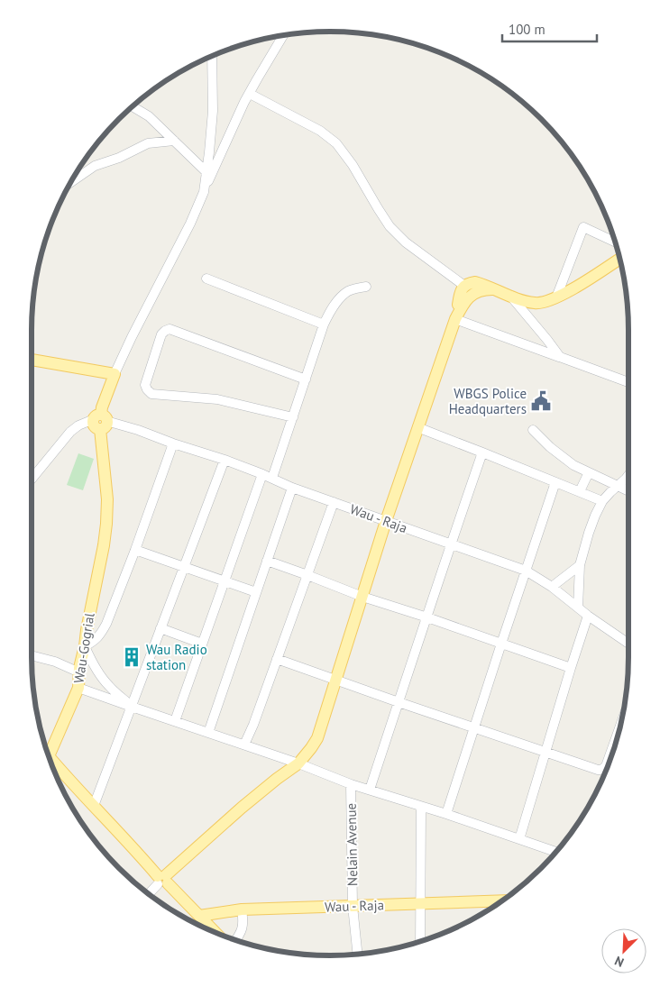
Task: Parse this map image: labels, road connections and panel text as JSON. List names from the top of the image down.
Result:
{
  "streets": {
    "main road": ["Wau - Raja", "Wau-Gogrial"],
    "street": ["Nelain Avenue"]
  },
  "crossings": [
    ["Wau - Raja", "Wau-Gogrial"],
    ["Wau - Raja", "Nelain Avenue"]
  ],
  "places": {
    "public building": ["WBGS Police Headquarters"],
    "building": ["Wau Radio station"]
  },
  "scale_bar": "100 m",
  "north": "bottom left"
}
